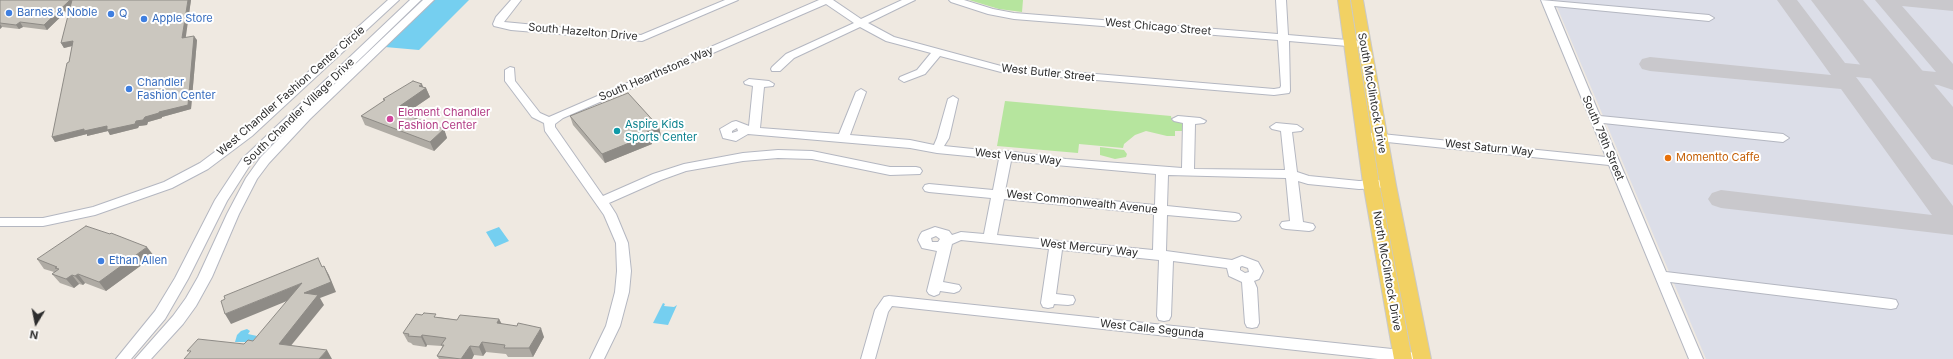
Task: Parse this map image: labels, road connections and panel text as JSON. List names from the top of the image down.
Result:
{
  "streets": {
    "main road": ["South McClintock Drive", "North McClintock Drive"],
    "street": [
      "West Chicago Street",
      "South Hazelton Drive",
      "West Butler Street",
      "South Hearthstone Way",
      "West Chandler Fashion Center Circle",
      "South Chandler Village Drive",
      "South 79th Street",
      "West Saturn Way",
      "West Venus Way",
      "West Commonwealth Avenue",
      "West Mercury Way",
      "West Calle Segunda"
    ]
  },
  "crossings": [
    ["West Chicago Street", "West Butler Street"],
    ["West Chicago Street", "South McClintock Drive"],
    ["West Butler Street", "South Hearthstone Way"],
    ["South McClintock Drive", "West Saturn Way"],
    ["South McClintock Drive", "West Venus Way"],
    ["South McClintock Drive", "North McClintock Drive"],
    ["South 79th Street", "West Saturn Way"],
    ["West Venus Way", "North McClintock Drive"],
    ["North McClintock Drive", "West Calle Segunda"]
  ],
  "places": [
    "Barnes & Noble",
    "Q",
    "Apple Store",
    "Chandler Fashion Center",
    "Element Chandler Fashion Center",
    "Aspire Kids Sports Center",
    "Momentto Caffe",
    "Ethan Allen"
  ],
  "north": "bottom"
}
